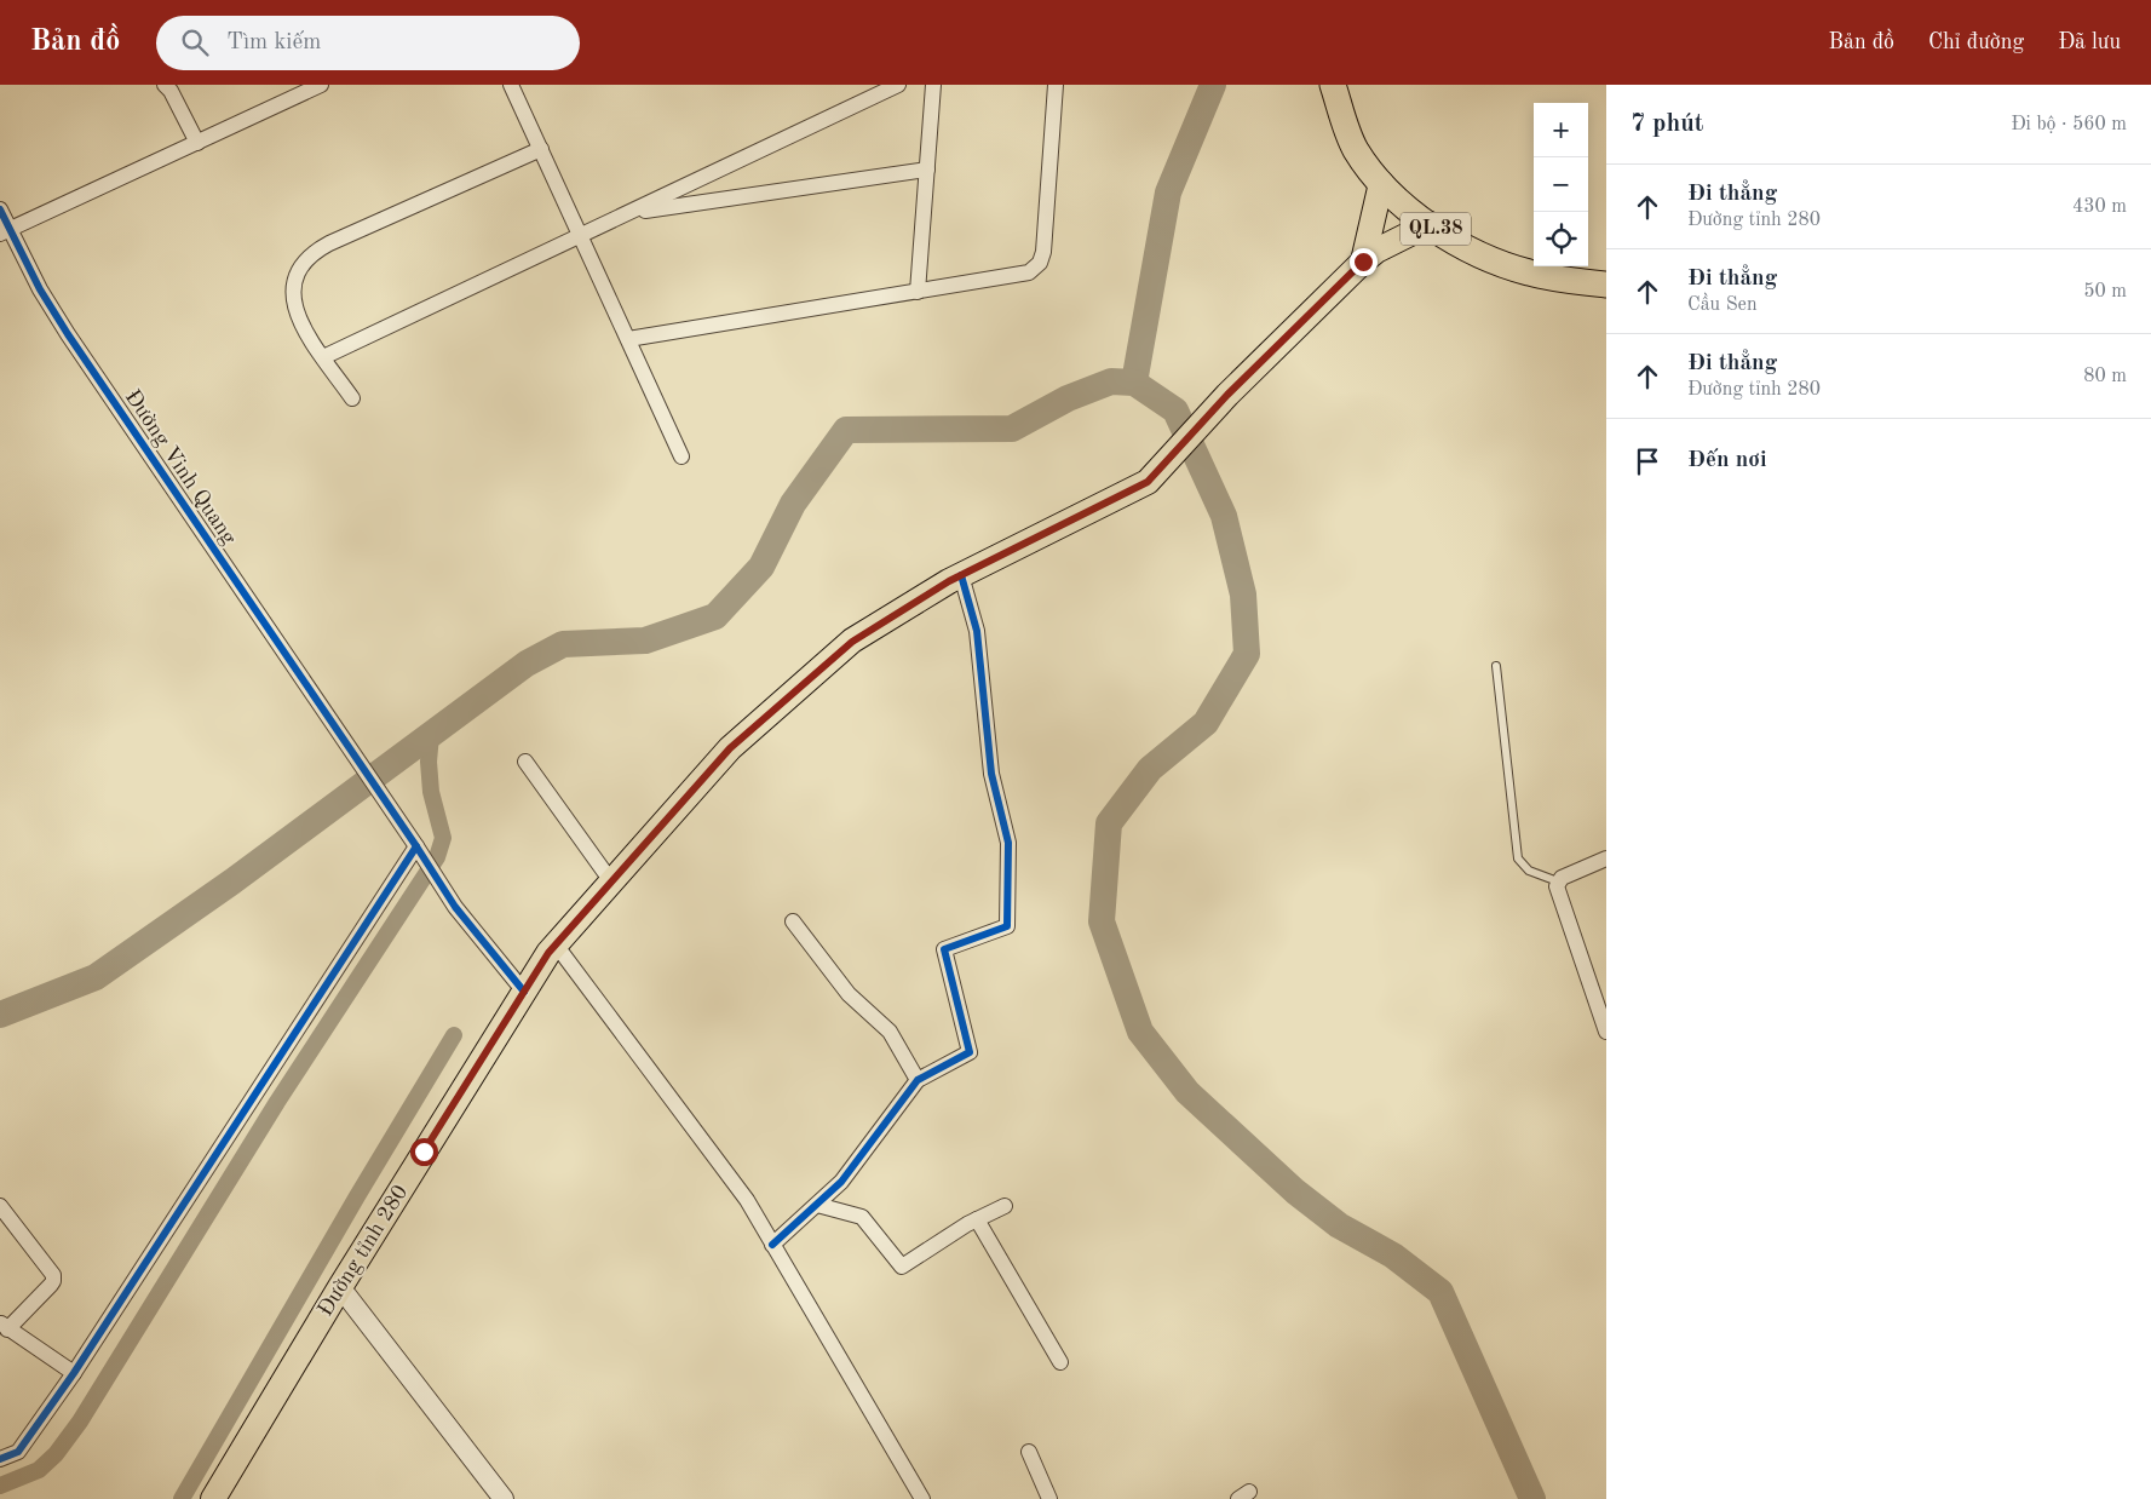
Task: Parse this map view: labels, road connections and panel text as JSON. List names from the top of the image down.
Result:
{
  "streets": {
    "highway": ["QL.38"],
    "main road": ["Đường tỉnh 280"],
    "street": ["Đường Vinh Quang"]
  },
  "crossings": [
    ["Đường Vinh Quang", "Đường tỉnh 280"]
  ],
  "page": {
    "header": "Bản đồ",
    "search": "Tìm kiếm",
    "nav": ["Bản đồ", "Chỉ đường", "Đã lưu"],
    "heading": ["7 phút", "Đi bộ · 560 m"],
    "map_buttons": ["+", "−"],
    "list": [
      ["Đi thẳng", "Đường tỉnh 280", "430 m"],
      ["Đi thẳng", "Cầu Sen", "50 m"],
      ["Đi thẳng", "Đường tỉnh 280", "80 m"],
      "Đến nơi"
    ]
  }
}
